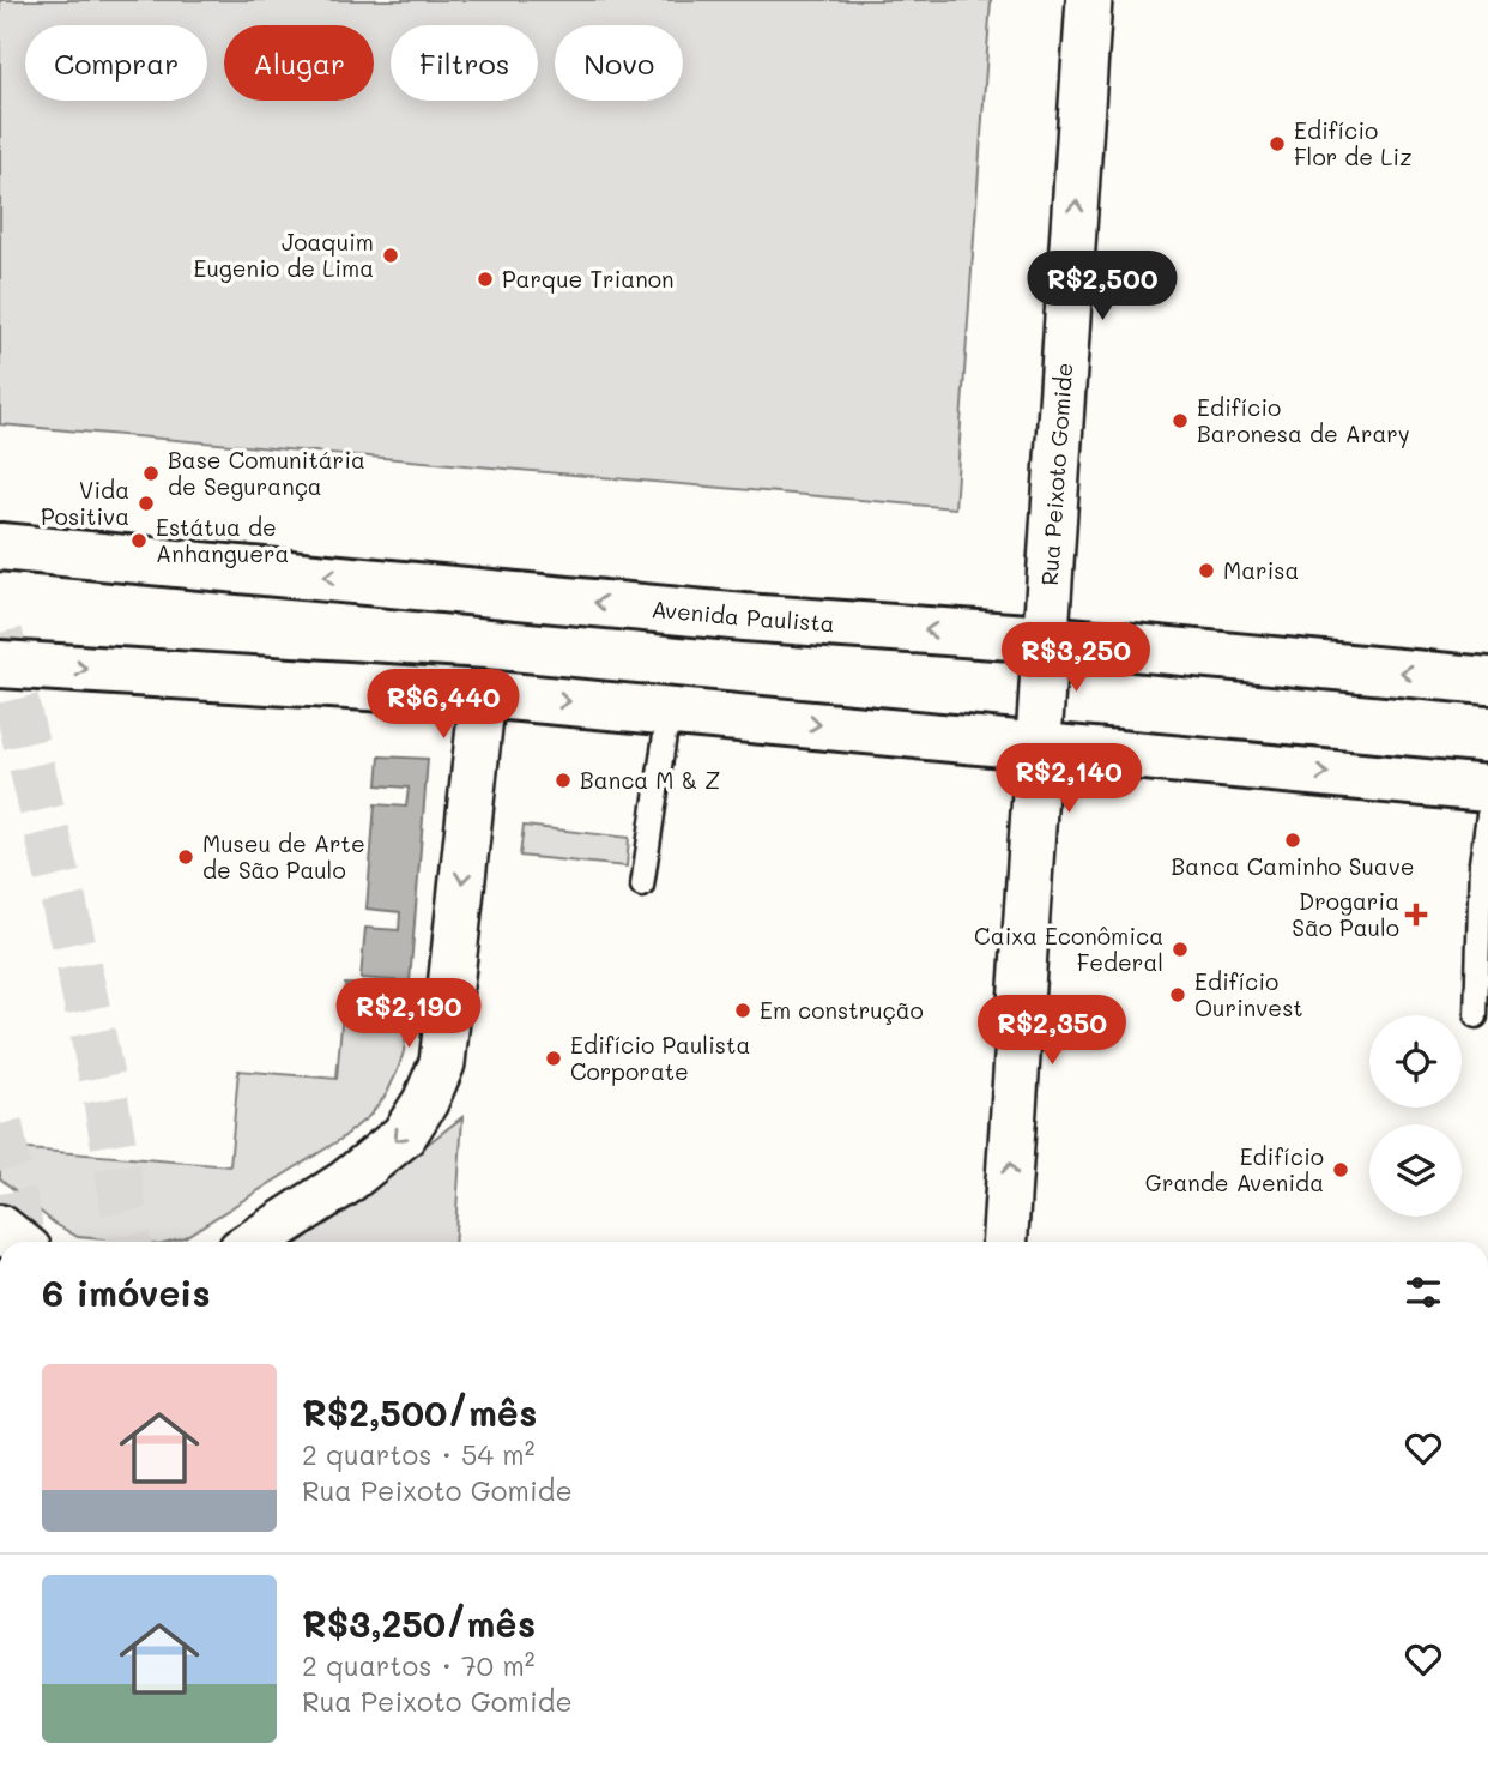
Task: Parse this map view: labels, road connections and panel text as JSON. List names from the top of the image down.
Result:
{
  "streets": {
    "main road": ["Avenida Paulista"],
    "street": ["Rua Peixoto Gomide"]
  },
  "crossings": [
    ["Rua Peixoto Gomide", "Avenida Paulista"]
  ],
  "one_way": ["Rua Peixoto Gomide"],
  "places": {
    "other": [
      "Edifício Flor de Liz",
      "Joaquim Eugenio de Lima",
      "Parque Trianon",
      "Edifício Baronesa de Arary",
      "Base Comunitária de Segurança",
      "Vida Positiva",
      "Estátua de Anhanguera",
      "Marisa",
      "Banca M & Z",
      "Banca Caminho Suave",
      "Museu de Arte de São Paulo",
      "Caixa Econômica Federal",
      "Edifício Ourinvest",
      "Em construção",
      "Edifício Paulista Corporate",
      "Edifício Grande Avenida"
    ],
    "health": ["Drogaria São Paulo"]
  },
  "page": {
    "chip": [
      "Comprar",
      "Alugar",
      "Filtros",
      "Novo"
    ],
    "price": [
      "R$2,500",
      "R$3,250",
      "R$6,440",
      "R$2,140",
      "R$2,190",
      "R$2,350"
    ],
    "heading": "6 imóveis",
    "list": [
      {
        "name": "R$2,500/mês",
        "note": "2 quartos · 54 m² · Rua Peixoto Gomide"
      },
      {
        "name": "R$3,250/mês",
        "note": "2 quartos · 70 m² · Rua Peixoto Gomide"
      }
    ]
  }
}
